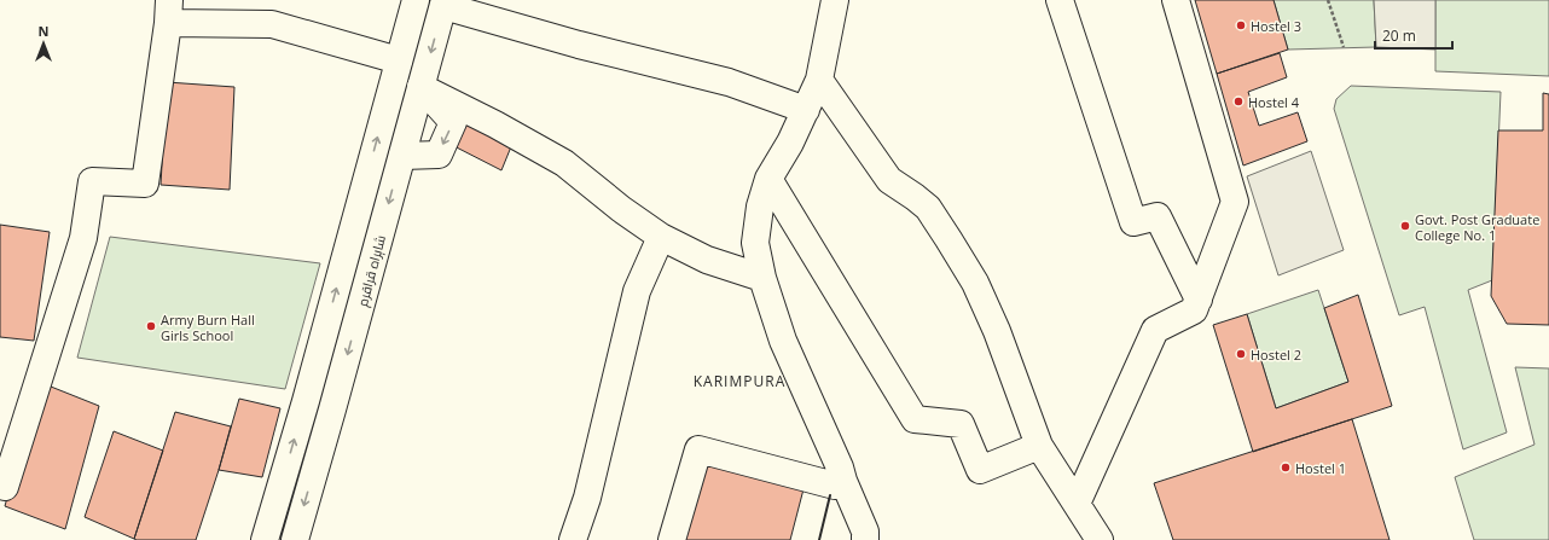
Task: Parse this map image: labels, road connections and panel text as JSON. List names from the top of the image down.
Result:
{
  "streets": {
    "main road": ["شاہراہ قراقرم"]
  },
  "districts": ["KARIMPURA"],
  "places": [
    "Hostel 3",
    "Hostel 4",
    "Govt. Post Graduate College No. 1",
    "Army Burn Hall Girls School",
    "Hostel 2",
    "Hostel 1"
  ],
  "scale_bar": "20 m",
  "north": "top"
}
